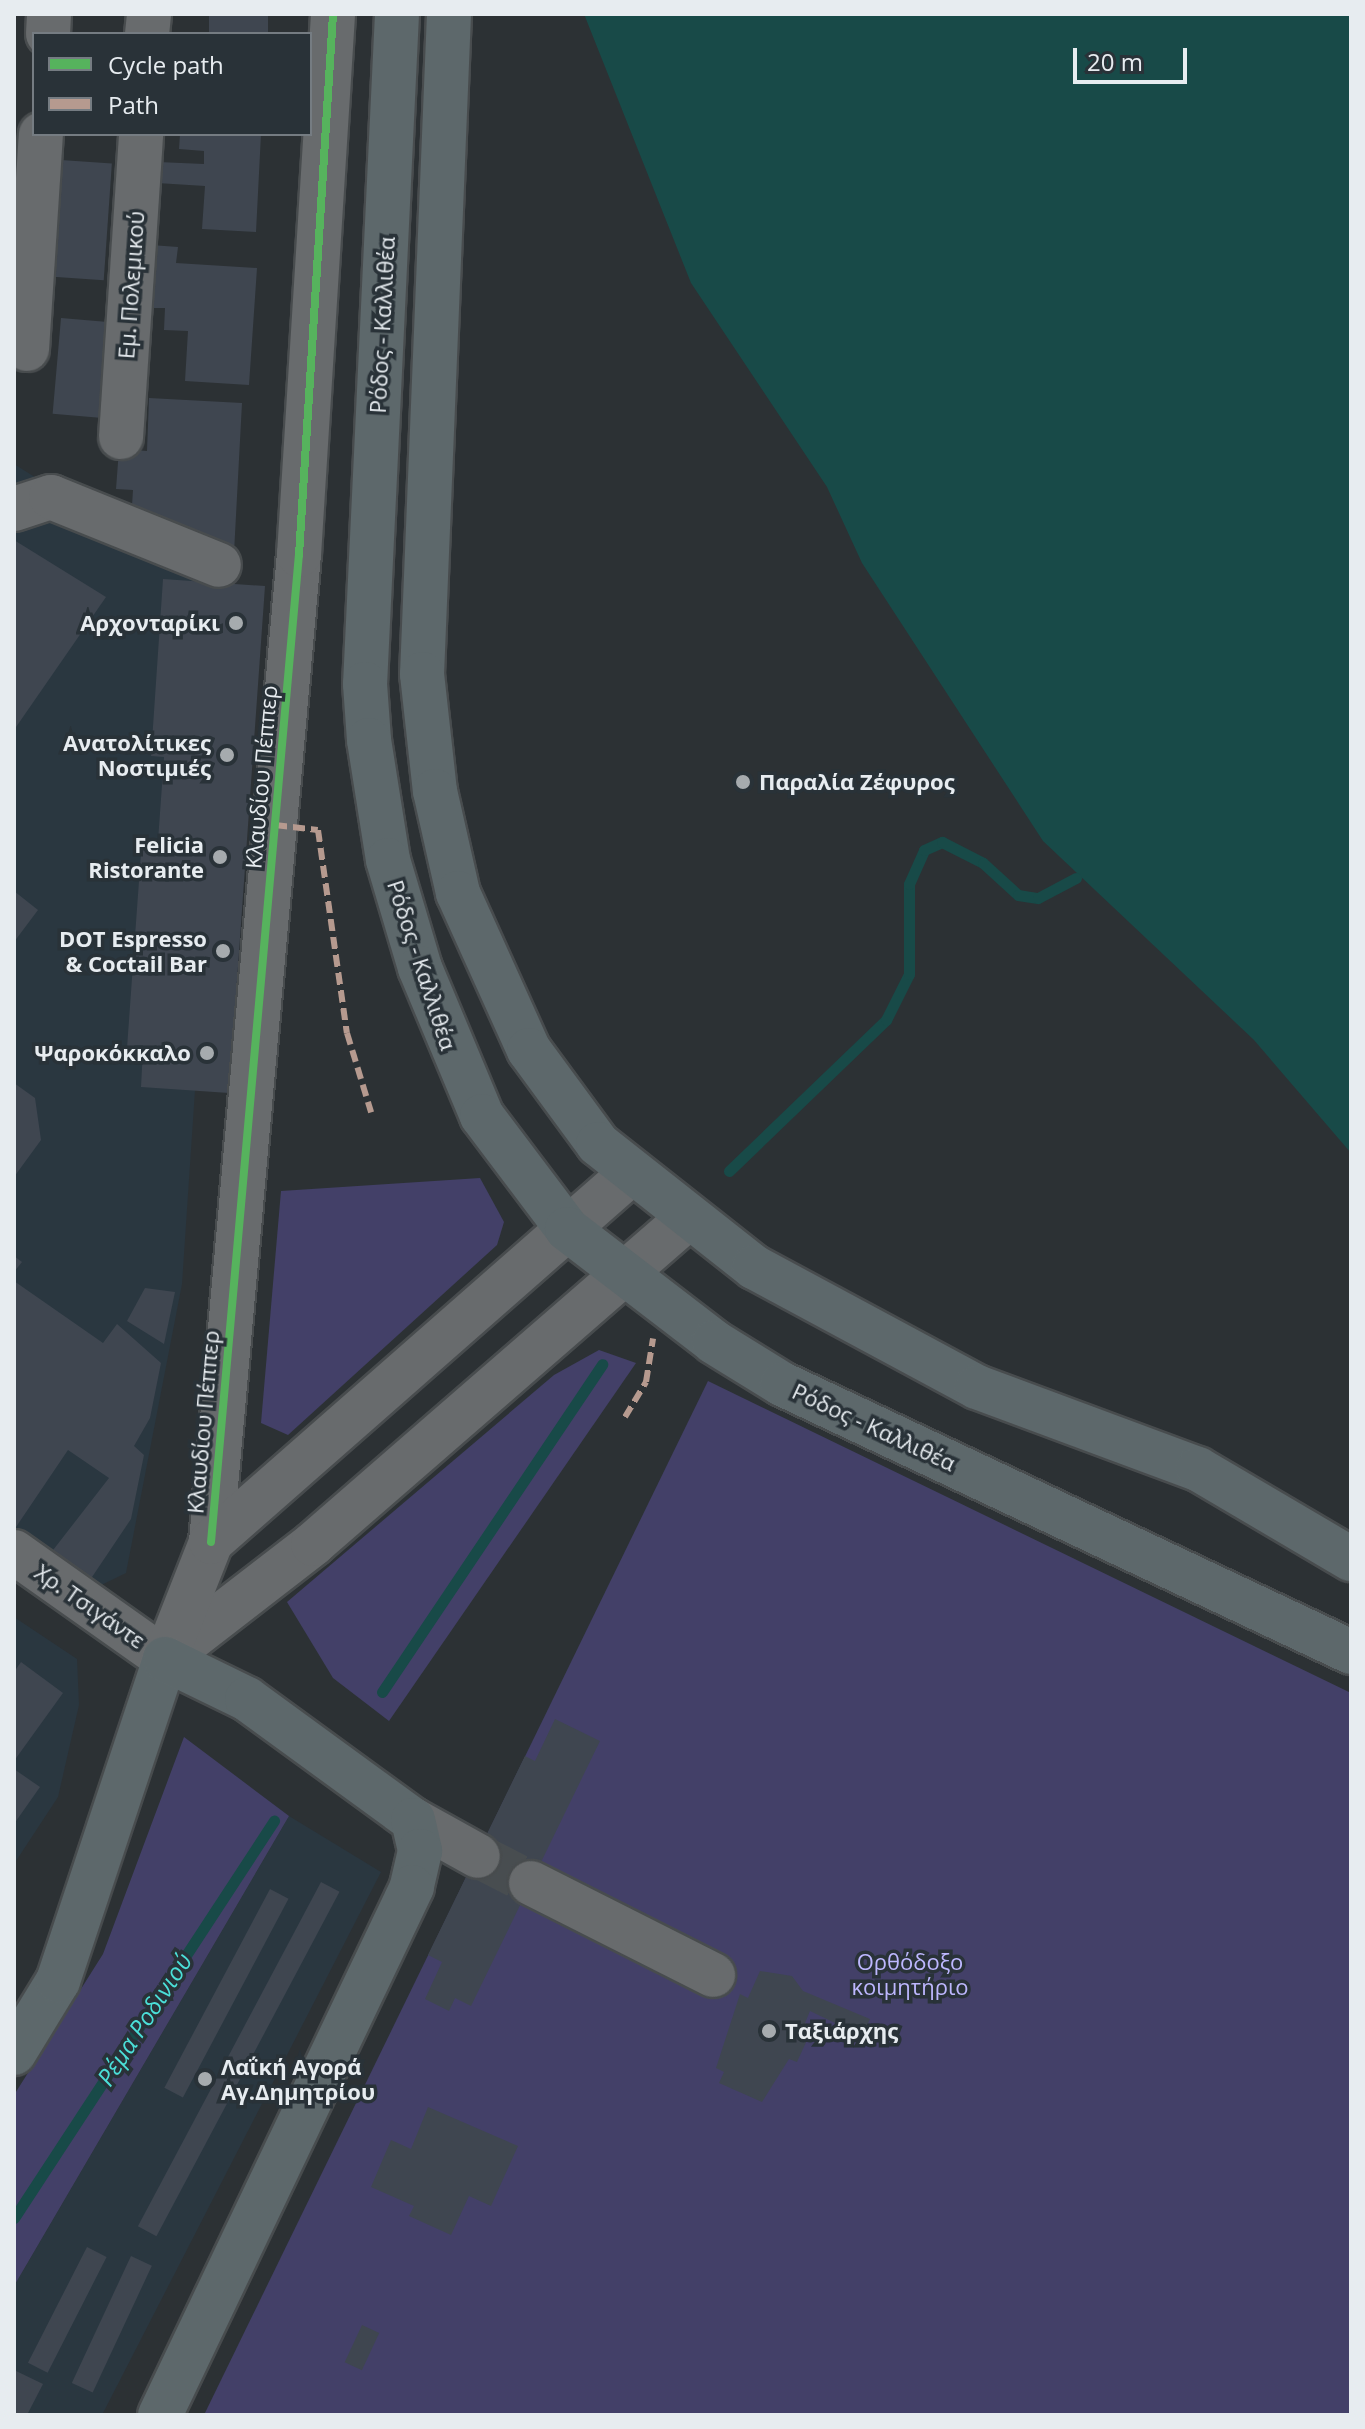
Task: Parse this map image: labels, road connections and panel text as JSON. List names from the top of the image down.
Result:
{
  "streets": {
    "main road": ["Ρόδος - Καλλιθέα"],
    "street": ["Εμ. Πολεμικού", "Κλαυδίου Πέππερ", "Χρ. Τσιγάντε"]
  },
  "water": ["Ρέμα Ροδινιού"],
  "parks": ["Ορθόδοξο κοιμητήριο"],
  "places": [
    "Αρχονταρίκι",
    "Ανατολίτικες Νοστιμιές",
    "Παραλία Ζέφυρος",
    "Felicia Ristorante",
    "DOT Espresso & Coctail Bar",
    "Ψαροκόκκαλο",
    "Ταξιάρχης",
    "Λαΐκή Αγορά Αγ.Δημητρίου"
  ],
  "legend": ["Cycle path", "Path"],
  "scale_bar": "20 m"
}
